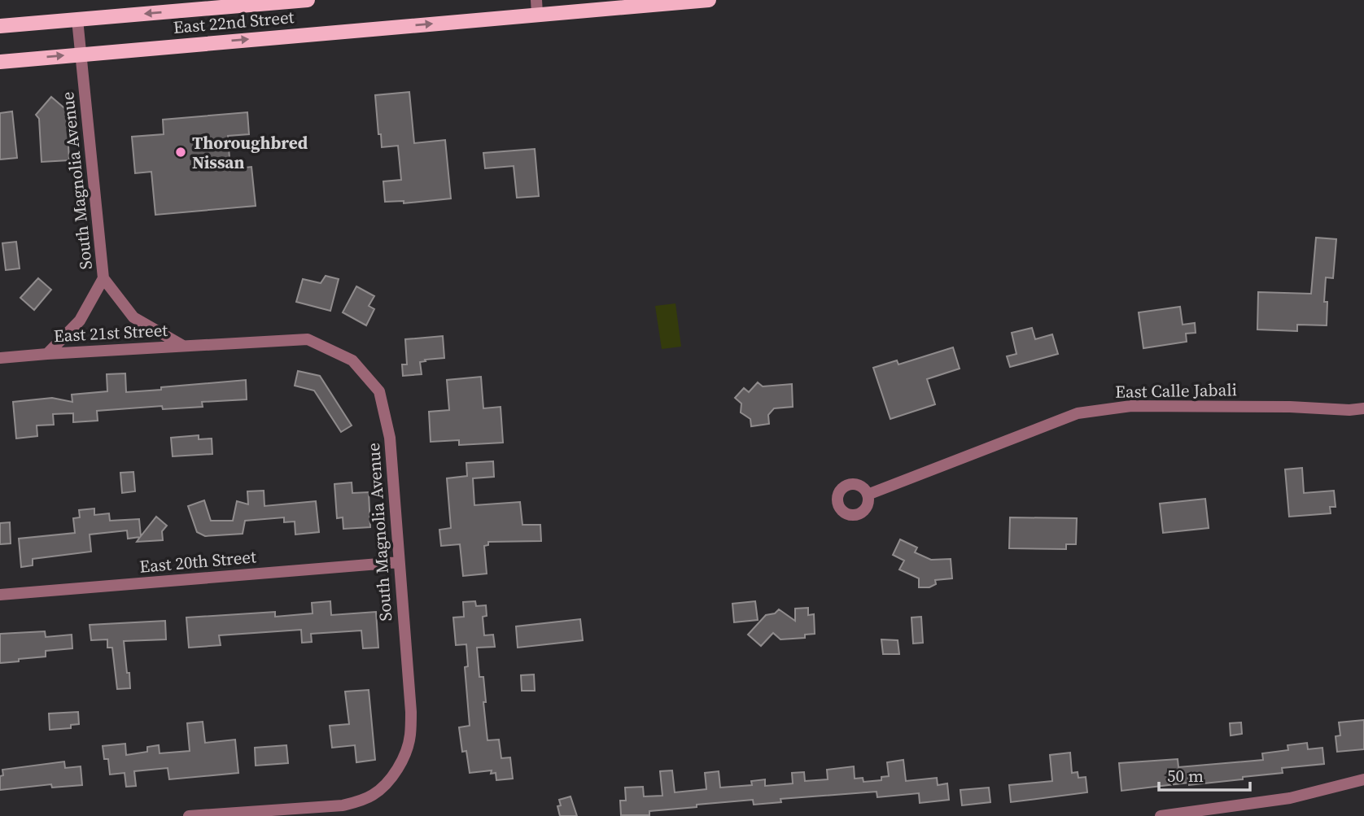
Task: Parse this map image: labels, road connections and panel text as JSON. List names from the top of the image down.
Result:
{
  "streets": {
    "main road": ["East 22nd Street"],
    "street": [
      "South Magnolia Avenue",
      "East 21st Street",
      "East Calle Jabali",
      "East 20th Street"
    ]
  },
  "crossings": [
    ["East 22nd Street", "South Magnolia Avenue"],
    ["South Magnolia Avenue", "East 21st Street"],
    ["South Magnolia Avenue", "East 20th Street"]
  ],
  "places": ["Thoroughbred Nissan"],
  "scale_bar": "50 m"
}
